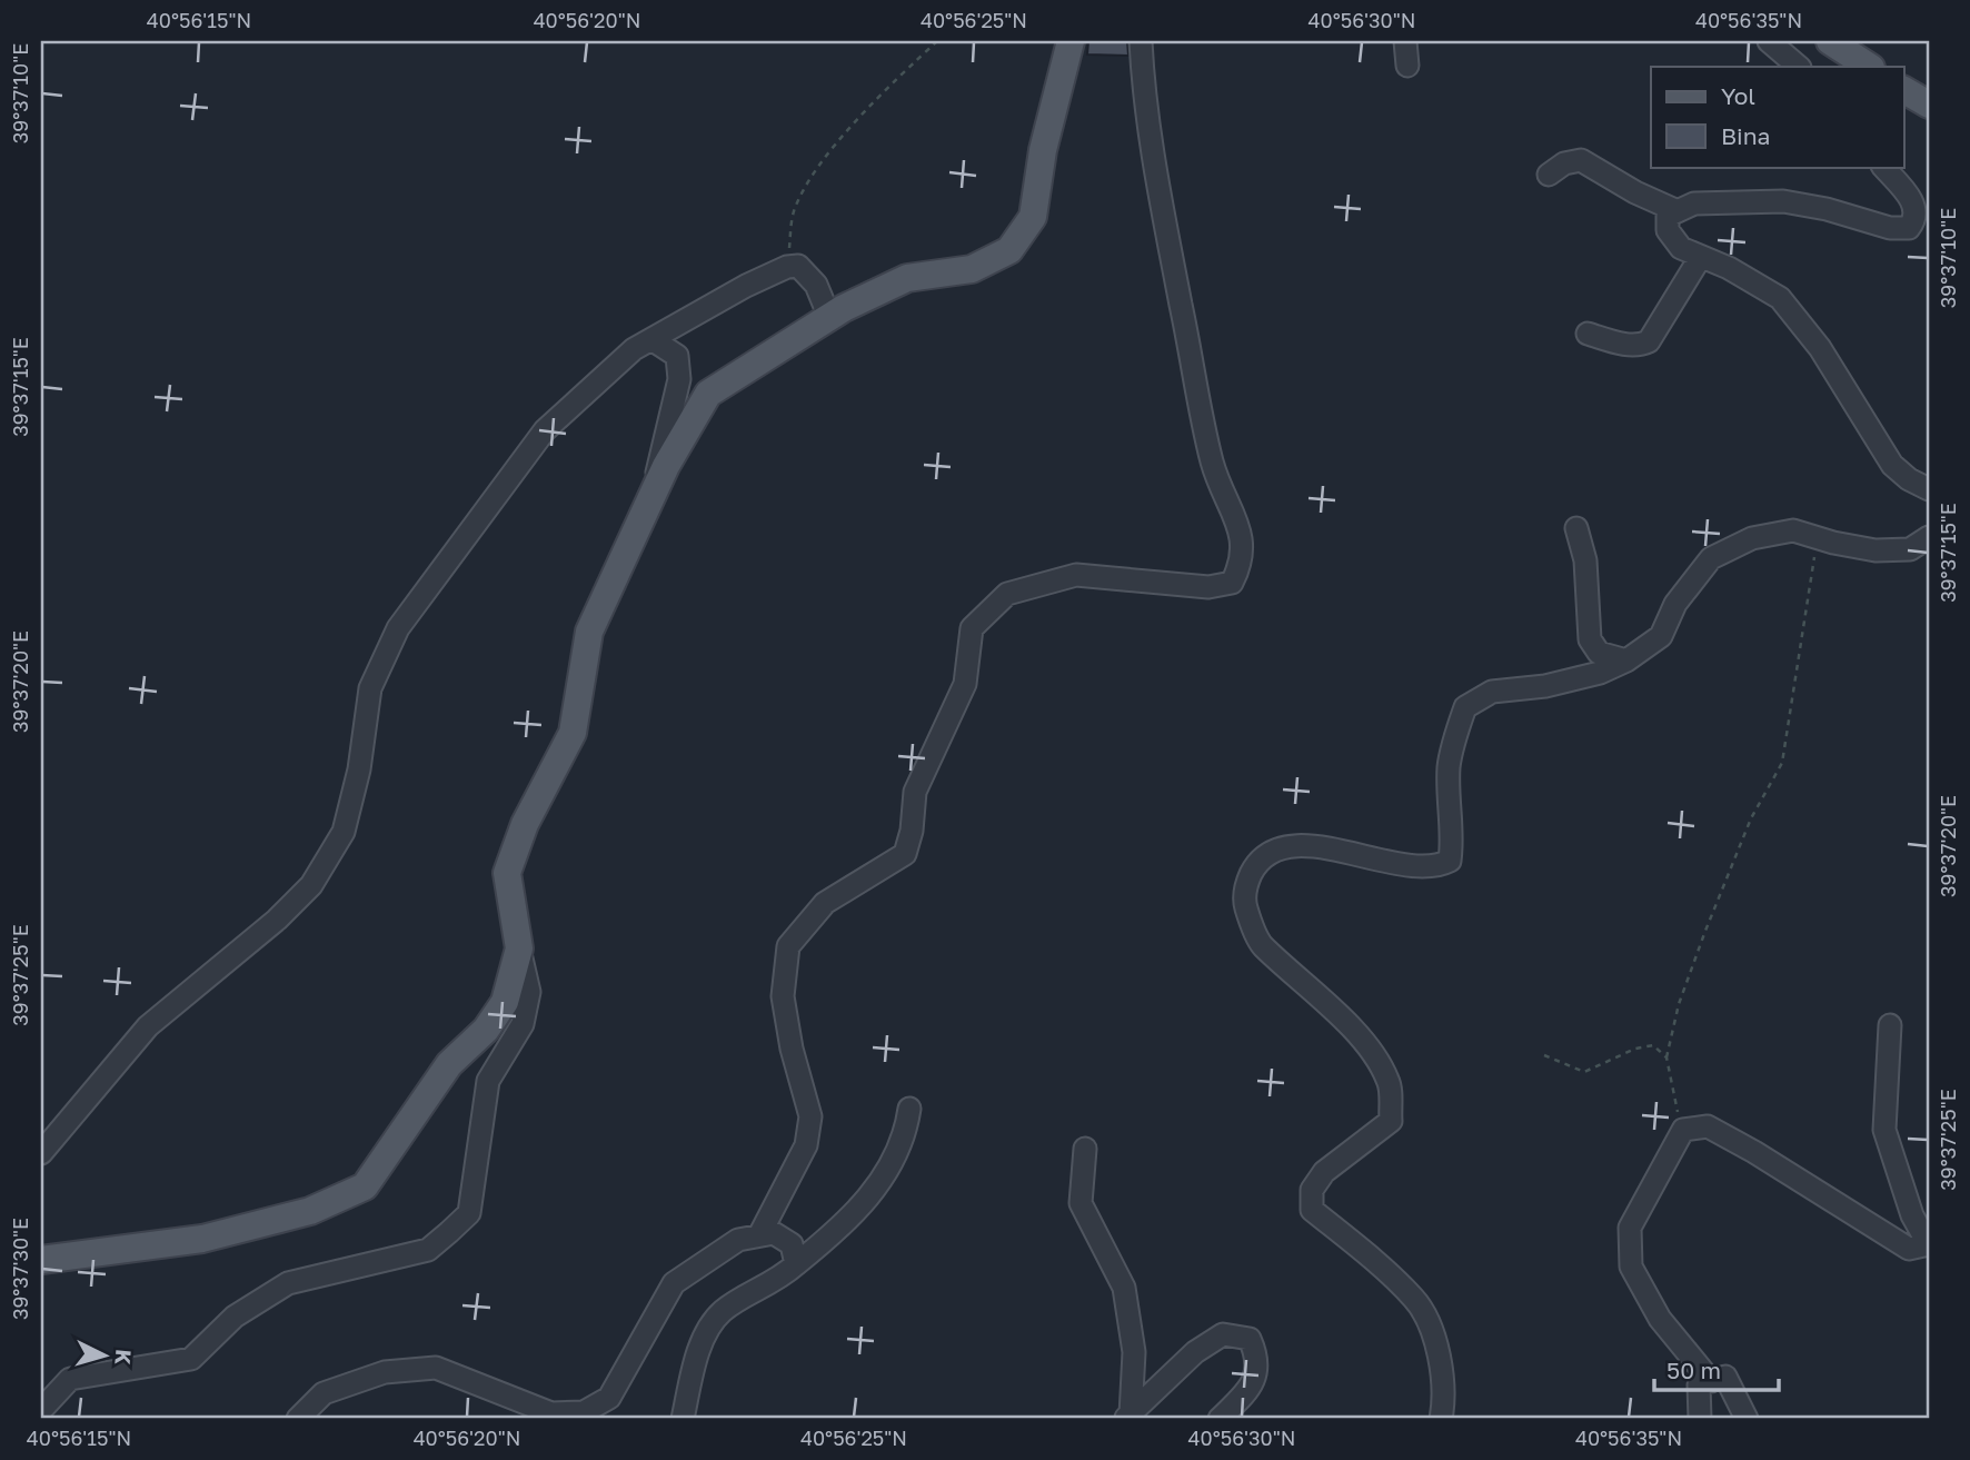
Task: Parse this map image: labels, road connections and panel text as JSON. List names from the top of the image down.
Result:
{
  "legend": ["Yol", "Bina"],
  "scale_bar": "50 m",
  "north": "right",
  "coordinates": [
    "40°56'15\"N",
    "40°56'20\"N",
    "40°56'25\"N",
    "40°56'30\"N",
    "40°56'35\"N",
    "39°37'10\"E",
    "39°37'15\"E",
    "39°37'20\"E",
    "39°37'25\"E",
    "39°37'30\"E"
  ]
}
